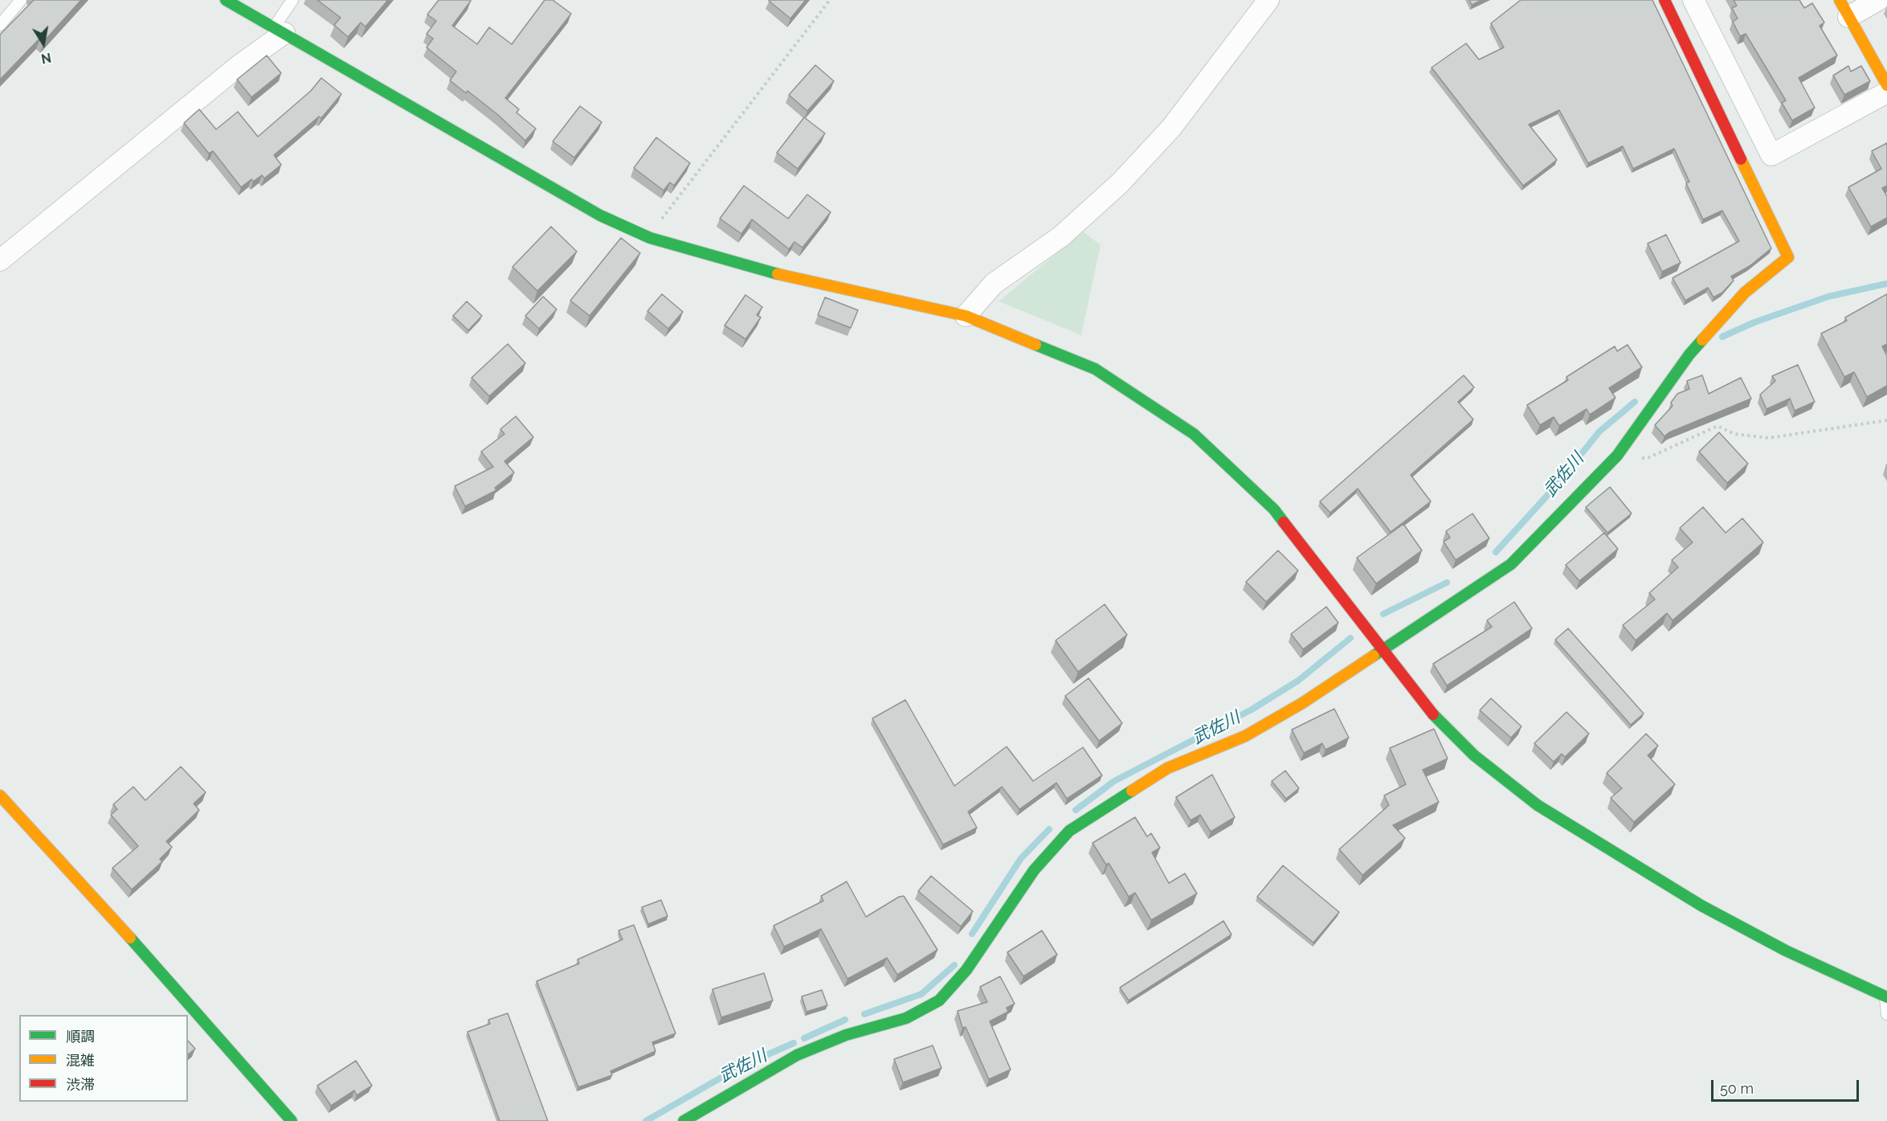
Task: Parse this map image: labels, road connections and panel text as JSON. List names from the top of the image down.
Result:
{
  "water": ["武佐川"],
  "legend": ["順調", "混雑", "渋滞"],
  "scale_bar": "50 m",
  "north": "bottom"
}
